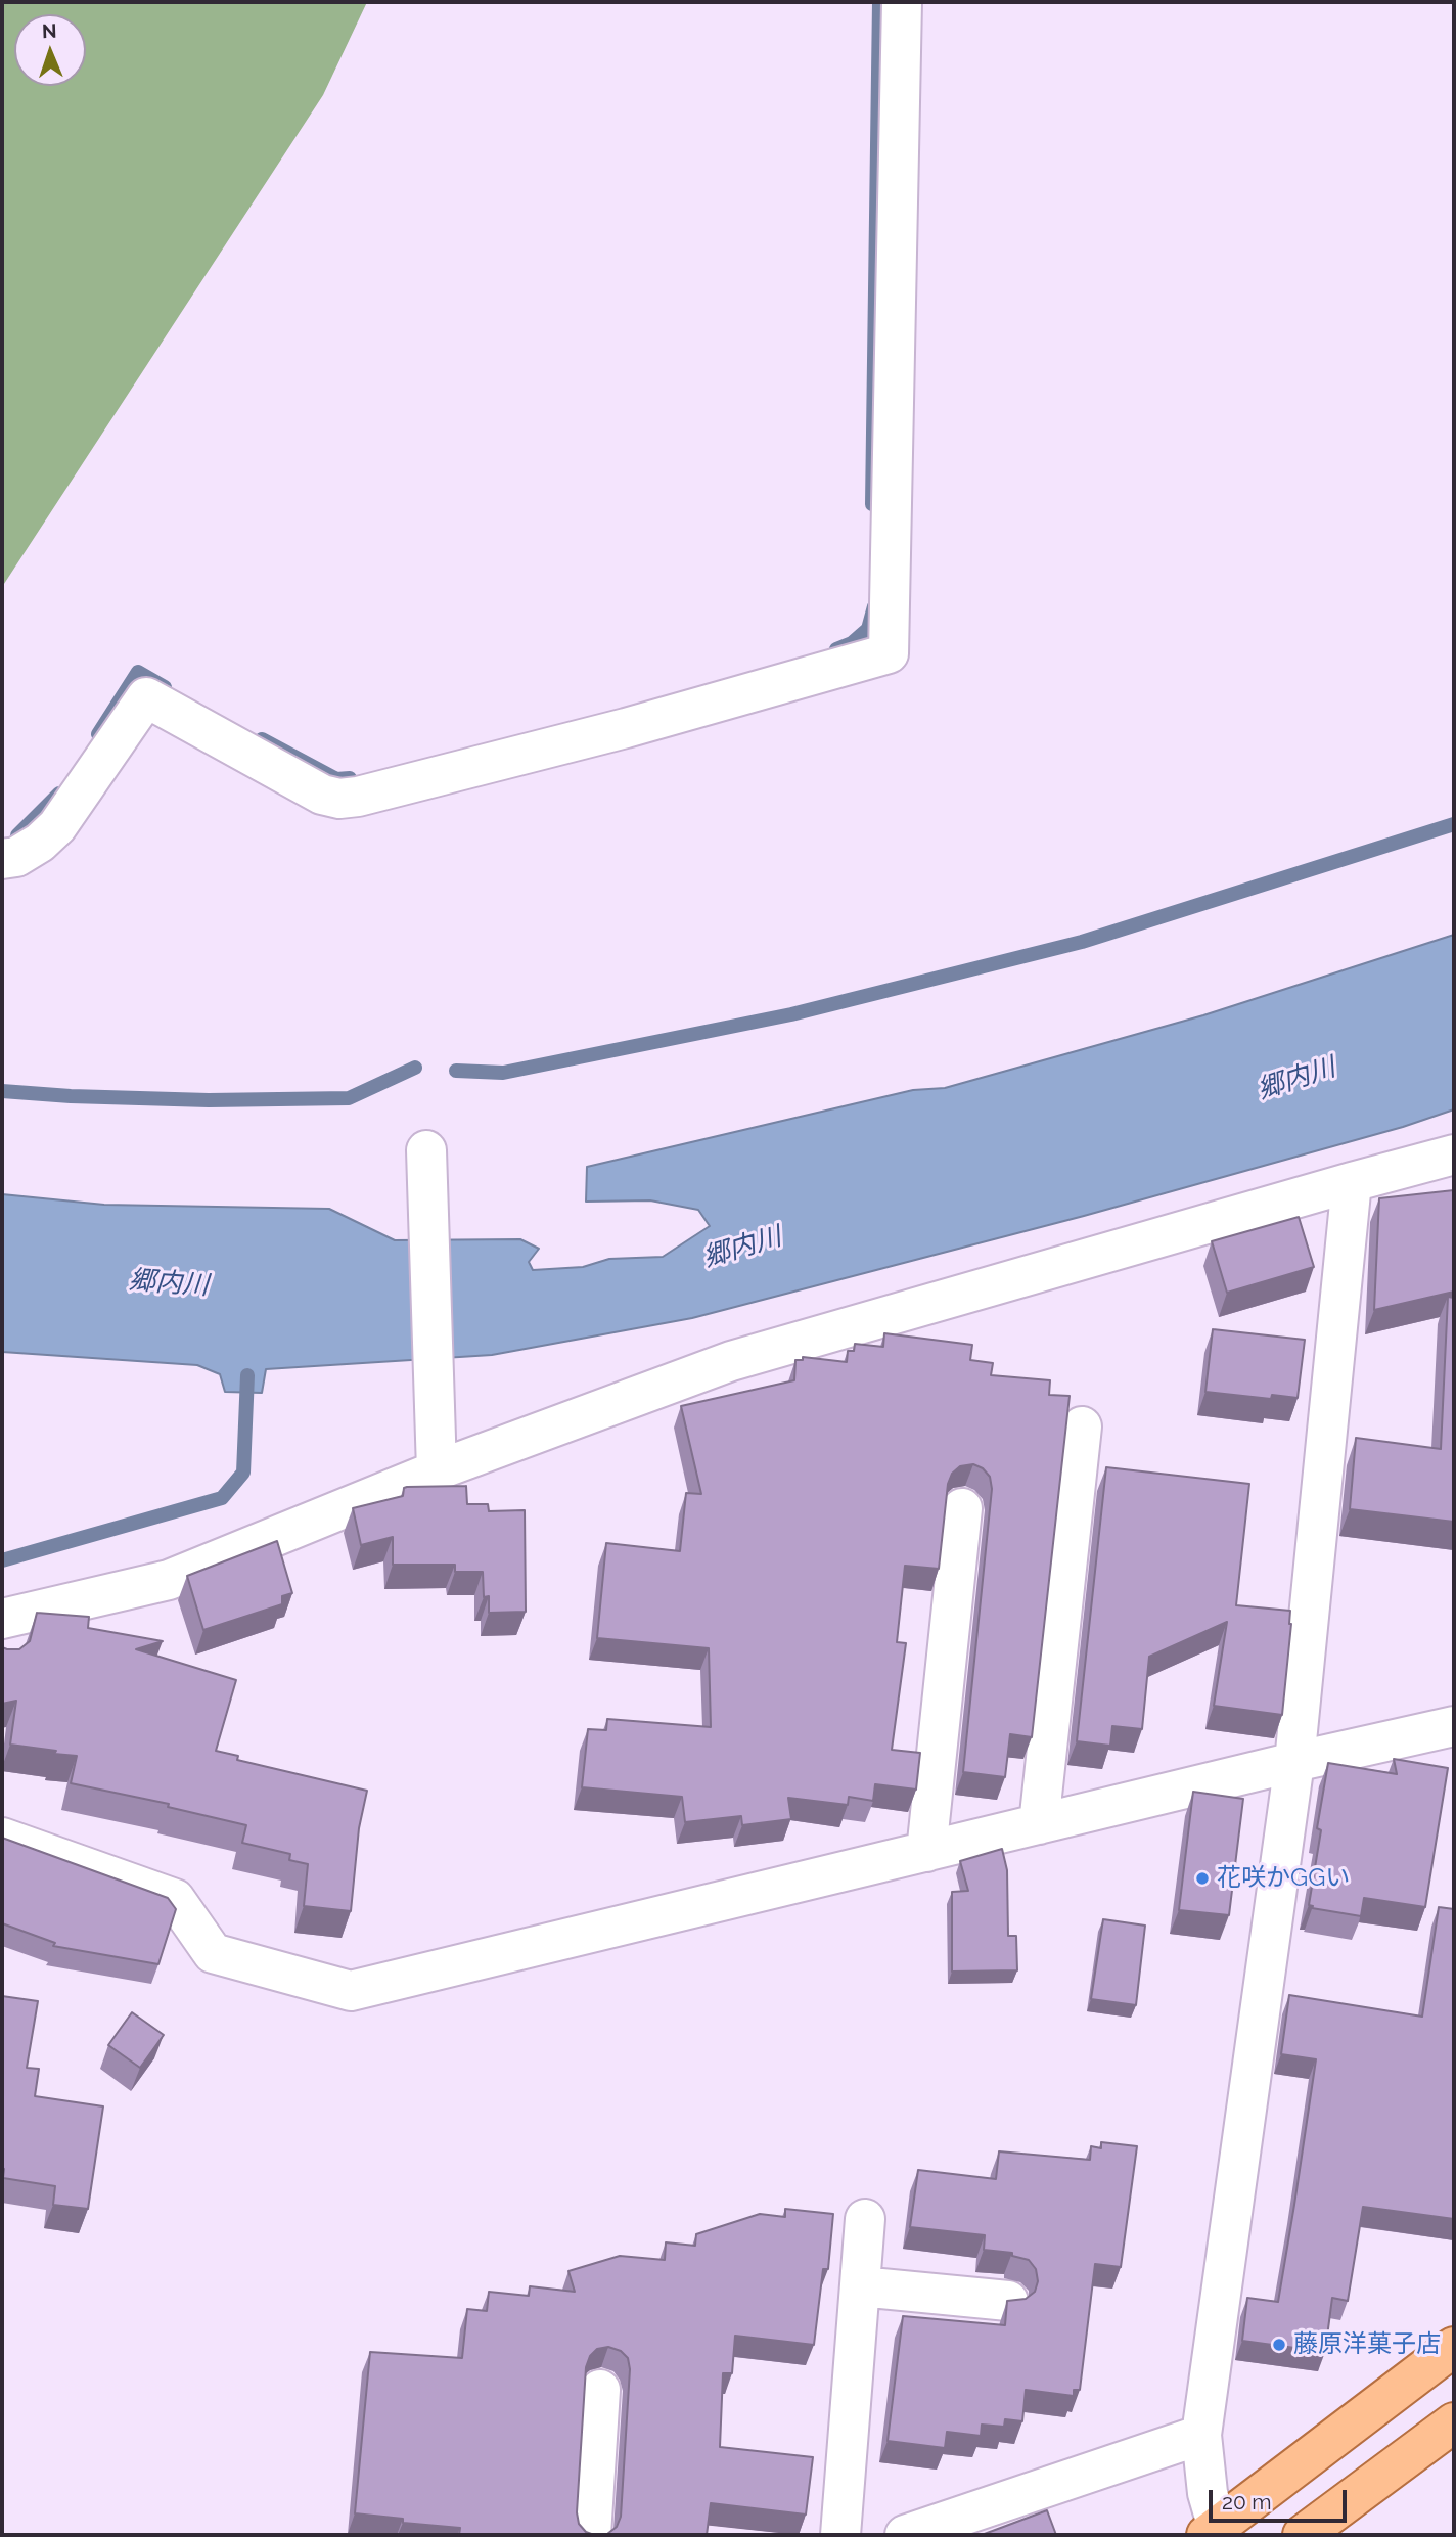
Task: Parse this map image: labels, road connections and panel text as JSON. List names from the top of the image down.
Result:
{
  "water": ["郷内川"],
  "places": ["花咲かGGい", "藤原洋菓子店"],
  "scale_bar": "20 m",
  "north": "top"
}
